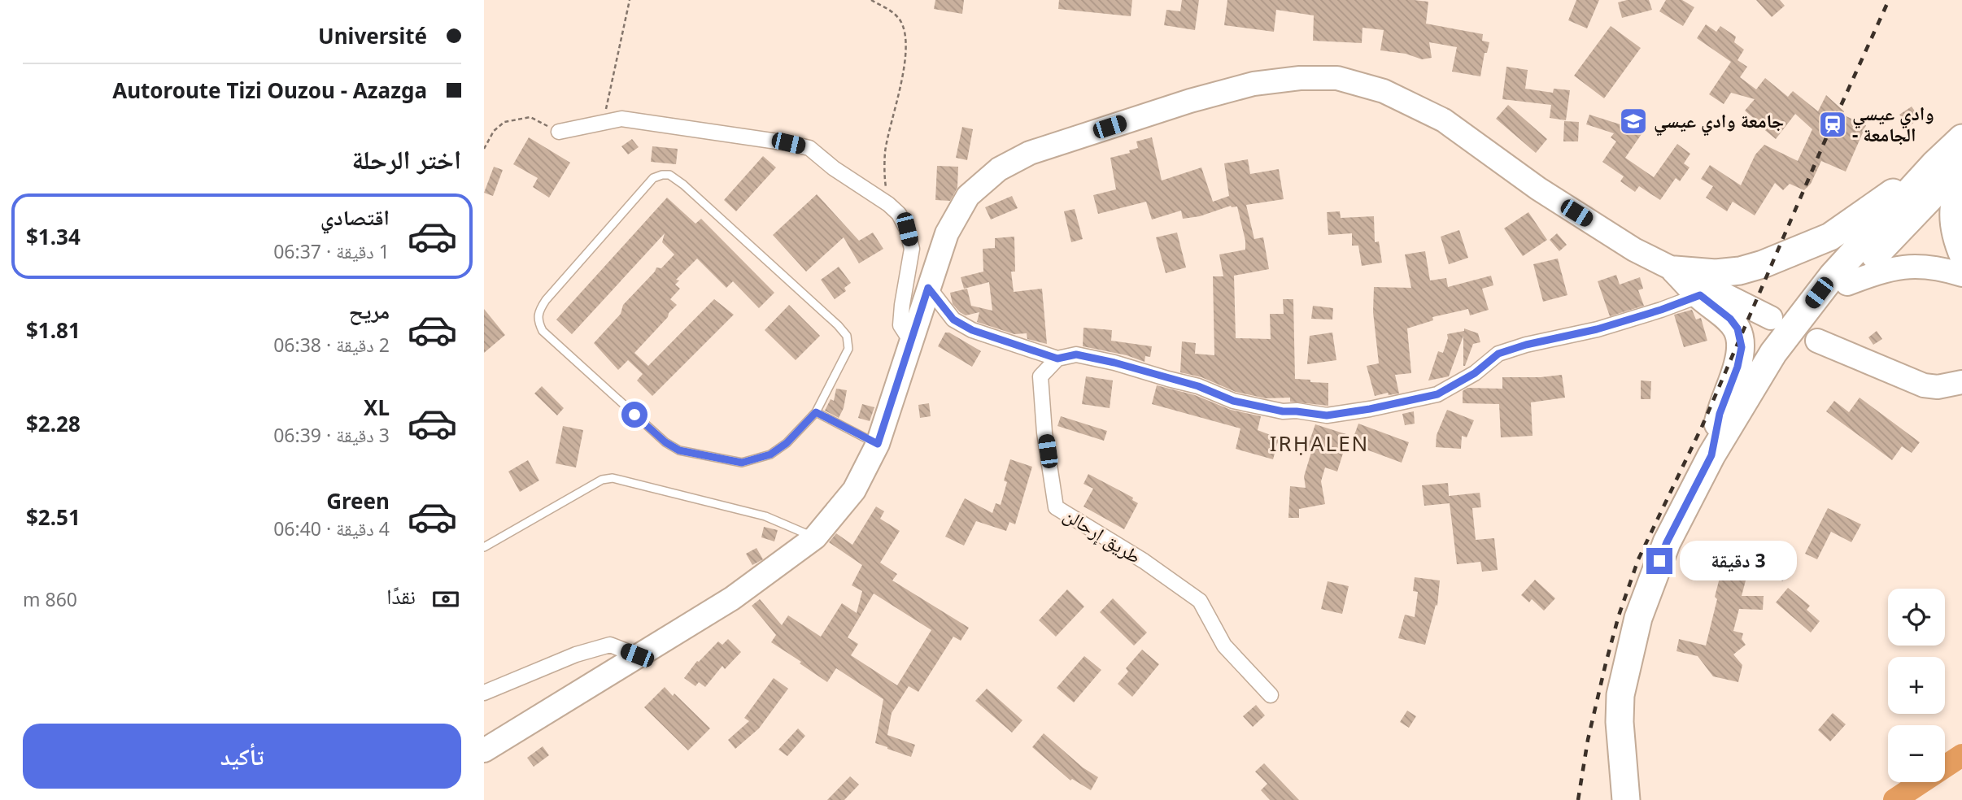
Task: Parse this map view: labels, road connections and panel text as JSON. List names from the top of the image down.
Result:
{
  "streets": {
    "street": ["طريق إرحالن"]
  },
  "districts": ["IRḤALEN"],
  "places": {
    "school or university": ["جامعة وادي عيسي"],
    "station": ["وادي عيسي - الجامعة"]
  },
  "page": {
    "banner": ["Université", "Autoroute Tizi Ouzou - Azazga"],
    "heading": "اختر الرحلة",
    "list": [
      {
        "name": "اقتصادي",
        "note": "1 دقيقة · 06:37",
        "value": "$1.34"
      },
      {
        "name": "مريح",
        "note": "2 دقيقة · 06:38",
        "value": "$1.81"
      },
      {
        "name": "XL",
        "note": "3 دقيقة · 06:39",
        "value": "$2.28"
      },
      {
        "name": "Green",
        "note": "4 دقيقة · 06:40",
        "value": "$2.51"
      }
    ],
    "bubble": "3 دقيقة",
    "pay": ["نقدًا", "860 m"],
    "map_buttons": ["+", "−"],
    "buttons": "تأكيد"
  }
}
